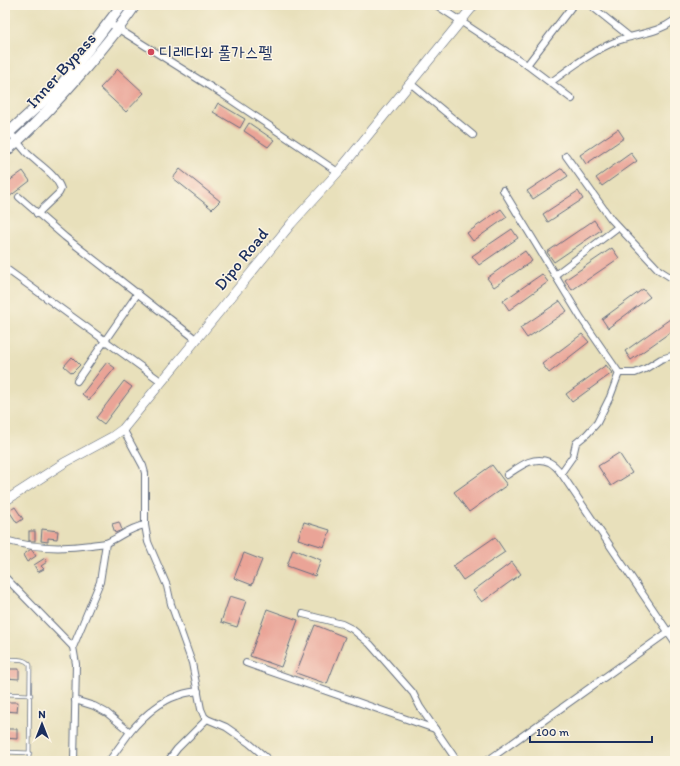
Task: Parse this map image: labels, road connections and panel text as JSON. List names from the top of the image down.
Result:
{
  "streets": {
    "main road": ["Inner Bypass", "Dipo Road"]
  },
  "places": ["디레다와 풀가스펠"],
  "scale_bar": "100 m",
  "north": "top"
}
